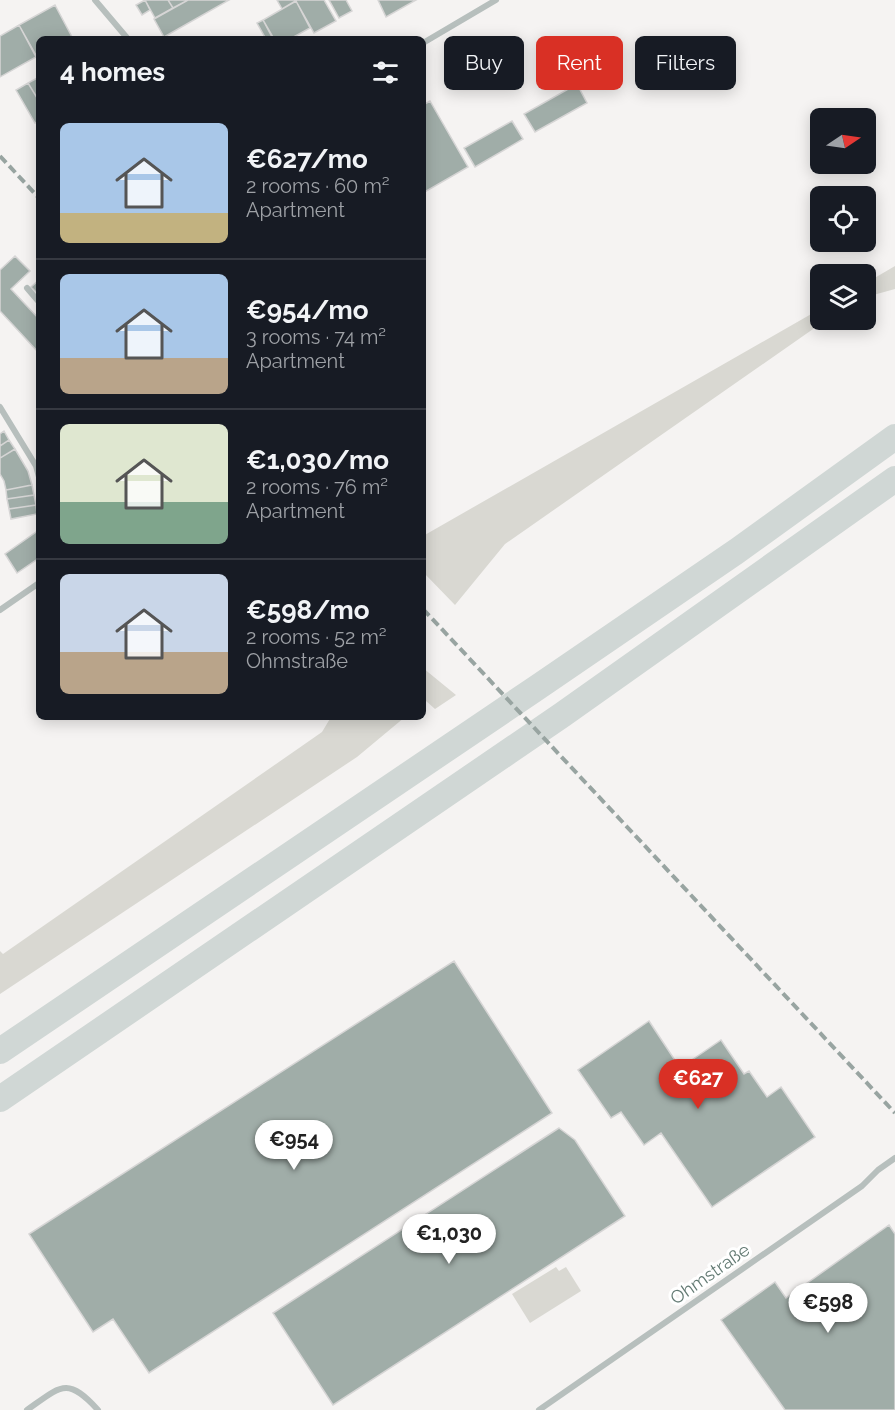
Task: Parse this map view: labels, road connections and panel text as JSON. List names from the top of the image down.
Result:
{
  "streets": {
    "street": ["Ohmstraße"]
  },
  "north": "right",
  "page": {
    "chip": ["Buy", "Rent", "Filters"],
    "heading": "4 homes",
    "list": [
      {
        "name": "€627/mo",
        "note": "2 rooms · 60 m² · Apartment"
      },
      {
        "name": "€954/mo",
        "note": "3 rooms · 74 m² · Apartment"
      },
      {
        "name": "€1,030/mo",
        "note": "2 rooms · 76 m² · Apartment"
      },
      {
        "name": "€598/mo",
        "note": "2 rooms · 52 m² · Ohmstraße"
      }
    ],
    "price": [
      "€627",
      "€954",
      "€1,030",
      "€598"
    ]
  }
}
